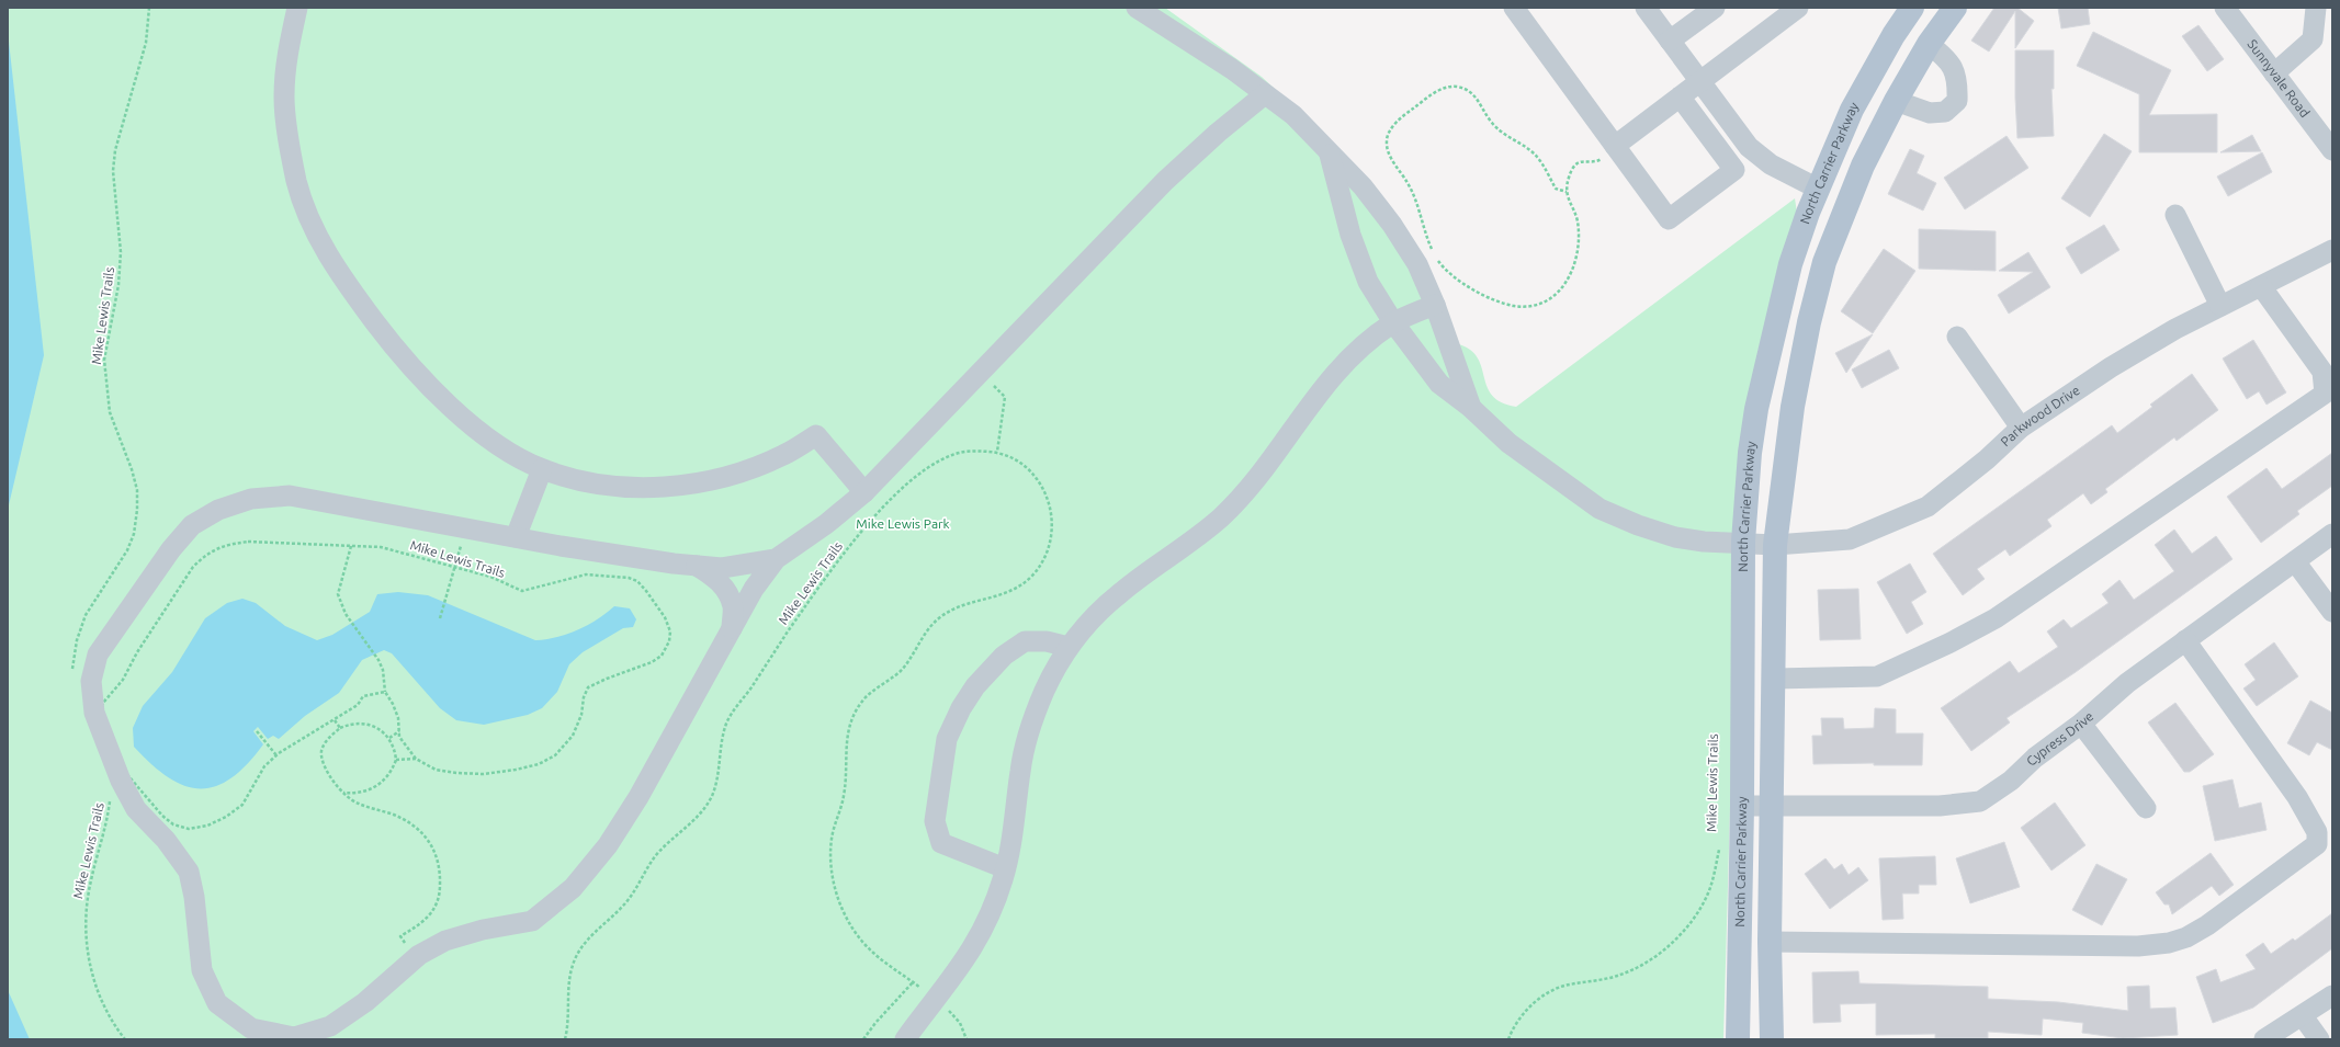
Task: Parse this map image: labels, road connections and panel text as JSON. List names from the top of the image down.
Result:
{
  "streets": {
    "main road": ["North Carrier Parkway"],
    "street": ["Sunnyvale Road", "Parkwood Drive", "Cypress Drive"],
    "path": ["Mike Lewis Trails"]
  },
  "crossings": [
    ["North Carrier Parkway", "Parkwood Drive"],
    ["North Carrier Parkway", "Cypress Drive"]
  ],
  "parks": ["Mike Lewis Park"]
}
